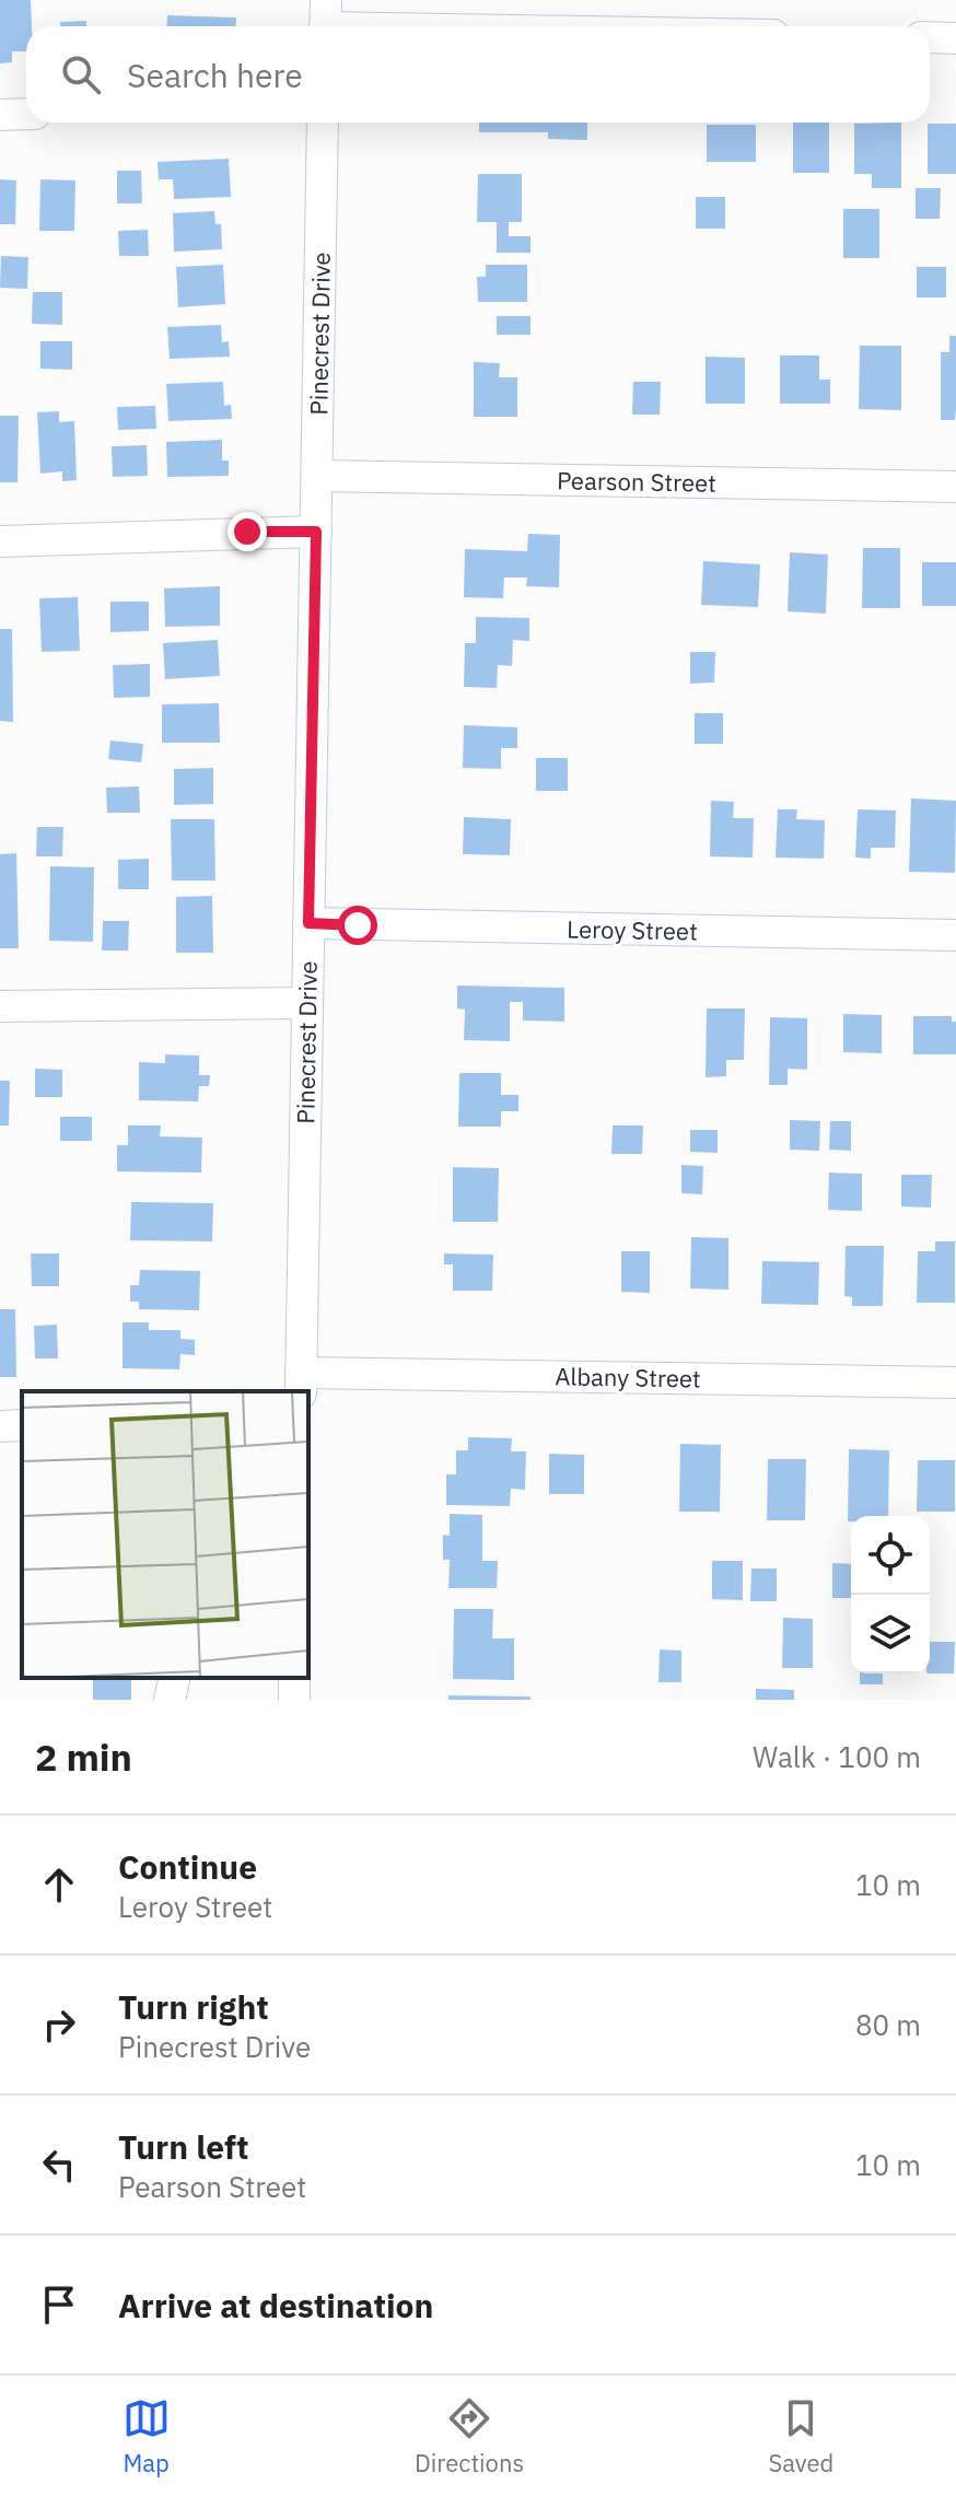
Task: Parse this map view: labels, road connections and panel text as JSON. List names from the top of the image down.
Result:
{
  "streets": {
    "street": [
      "Pinecrest Drive",
      "Pearson Street",
      "Leroy Street",
      "Albany Street"
    ]
  },
  "crossings": [
    ["Pinecrest Drive", "Pearson Street"],
    ["Pinecrest Drive", "Leroy Street"],
    ["Pinecrest Drive", "Albany Street"]
  ],
  "page": {
    "search": "Search here",
    "heading": ["2 min", "Walk · 100 m"],
    "list": [
      ["Continue", "Leroy Street", "10 m"],
      ["Turn right", "Pinecrest Drive", "80 m"],
      ["Turn left", "Pearson Street", "10 m"],
      "Arrive at destination"
    ],
    "nav": ["Map", "Directions", "Saved"]
  }
}
